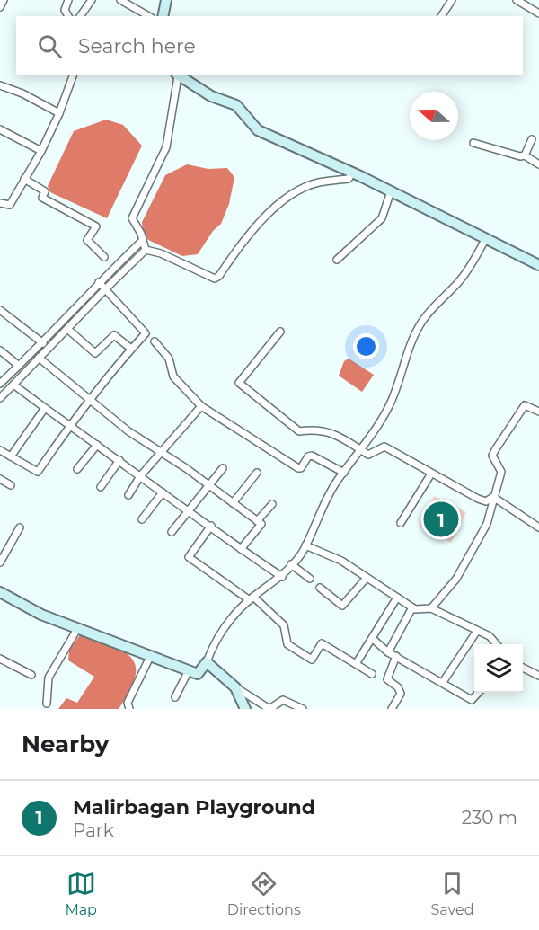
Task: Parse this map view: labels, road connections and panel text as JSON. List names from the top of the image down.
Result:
{
  "north": "left",
  "page": {
    "search": "Search here",
    "pins": "1",
    "heading": "Nearby",
    "list": [
      {
        "mark": "1",
        "name": "Malirbagan Playground",
        "note": "Park",
        "value": "230 m"
      }
    ],
    "nav": ["Map", "Directions", "Saved"]
  }
}
